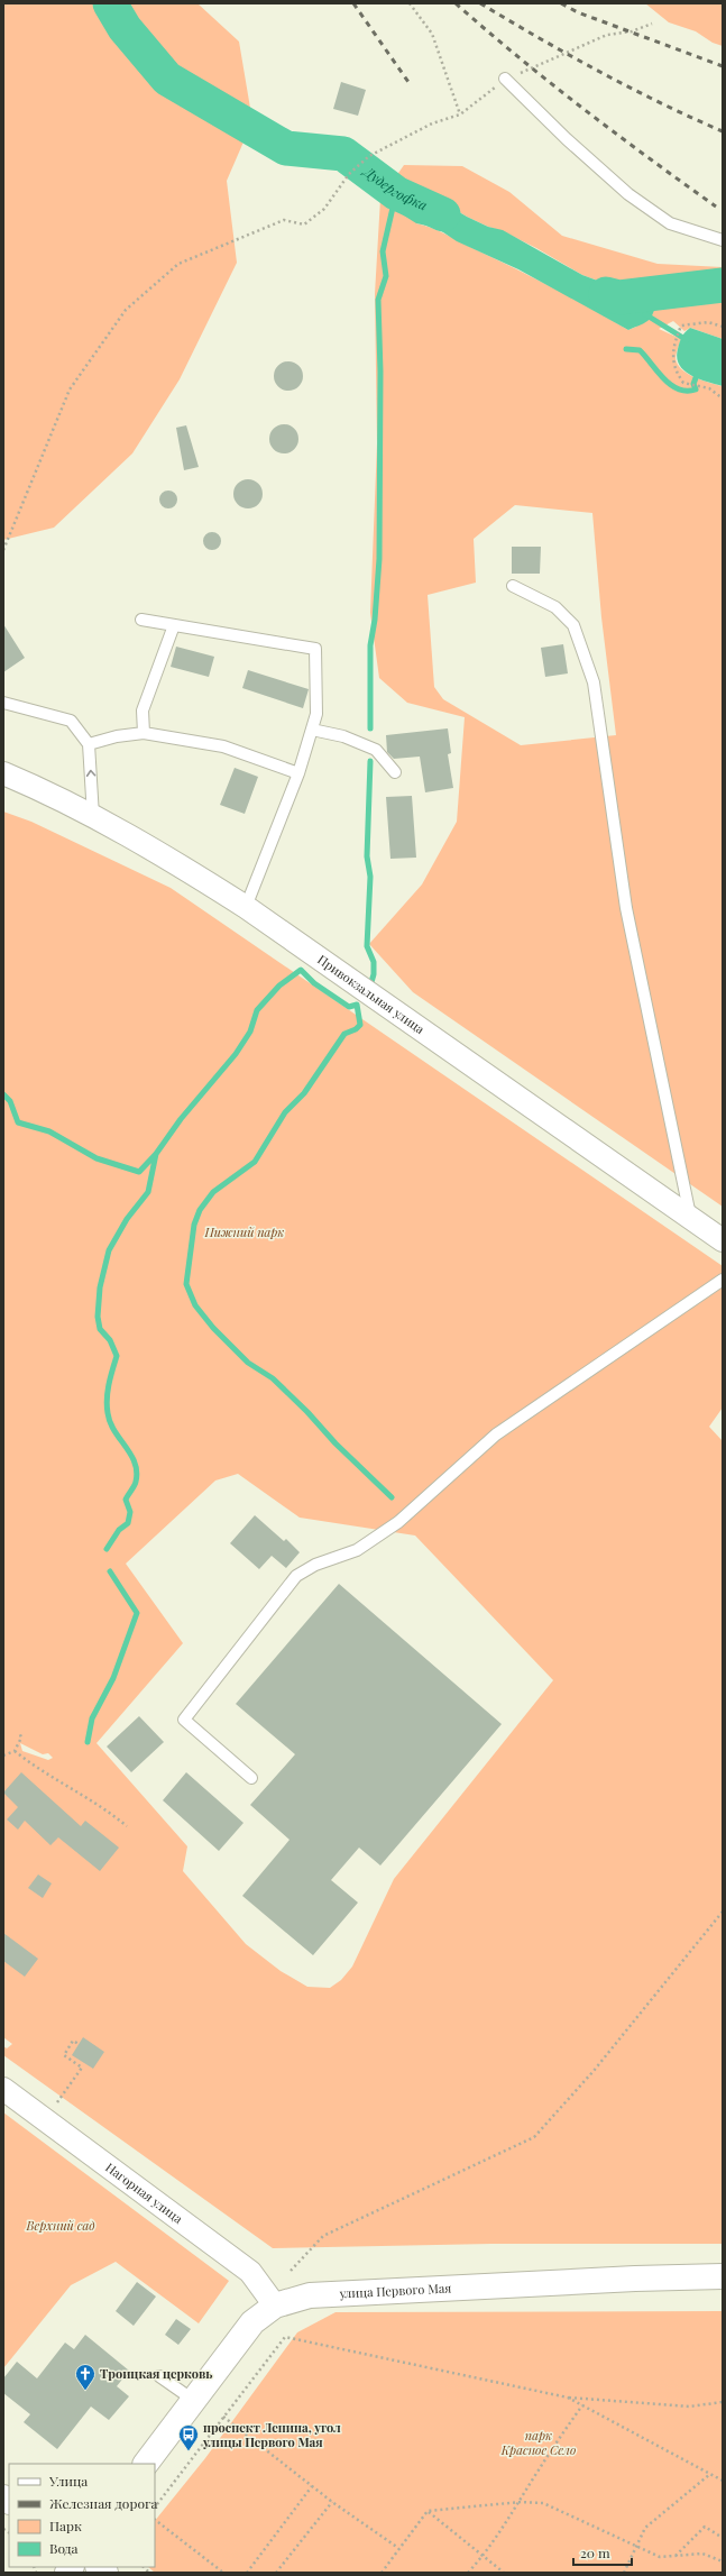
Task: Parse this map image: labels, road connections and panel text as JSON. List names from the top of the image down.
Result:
{
  "streets": {
    "main road": ["улица Первого Мая"],
    "street": ["Привокзальная улица", "Нагорная улица"]
  },
  "crossings": [
    ["Нагорная улица", "улица Первого Мая"]
  ],
  "water": ["Дудергофка"],
  "parks": ["Нижний парк", "Верхний сад", "парк Красное Село"],
  "places": {
    "church": ["Троицкая церковь"],
    "bus stop": ["проспект Ленина, угол улицы Первого Мая"]
  },
  "legend": [
    "Улица",
    "Железная дорога",
    "Парк",
    "Вода"
  ],
  "scale_bar": "20 m"
}
